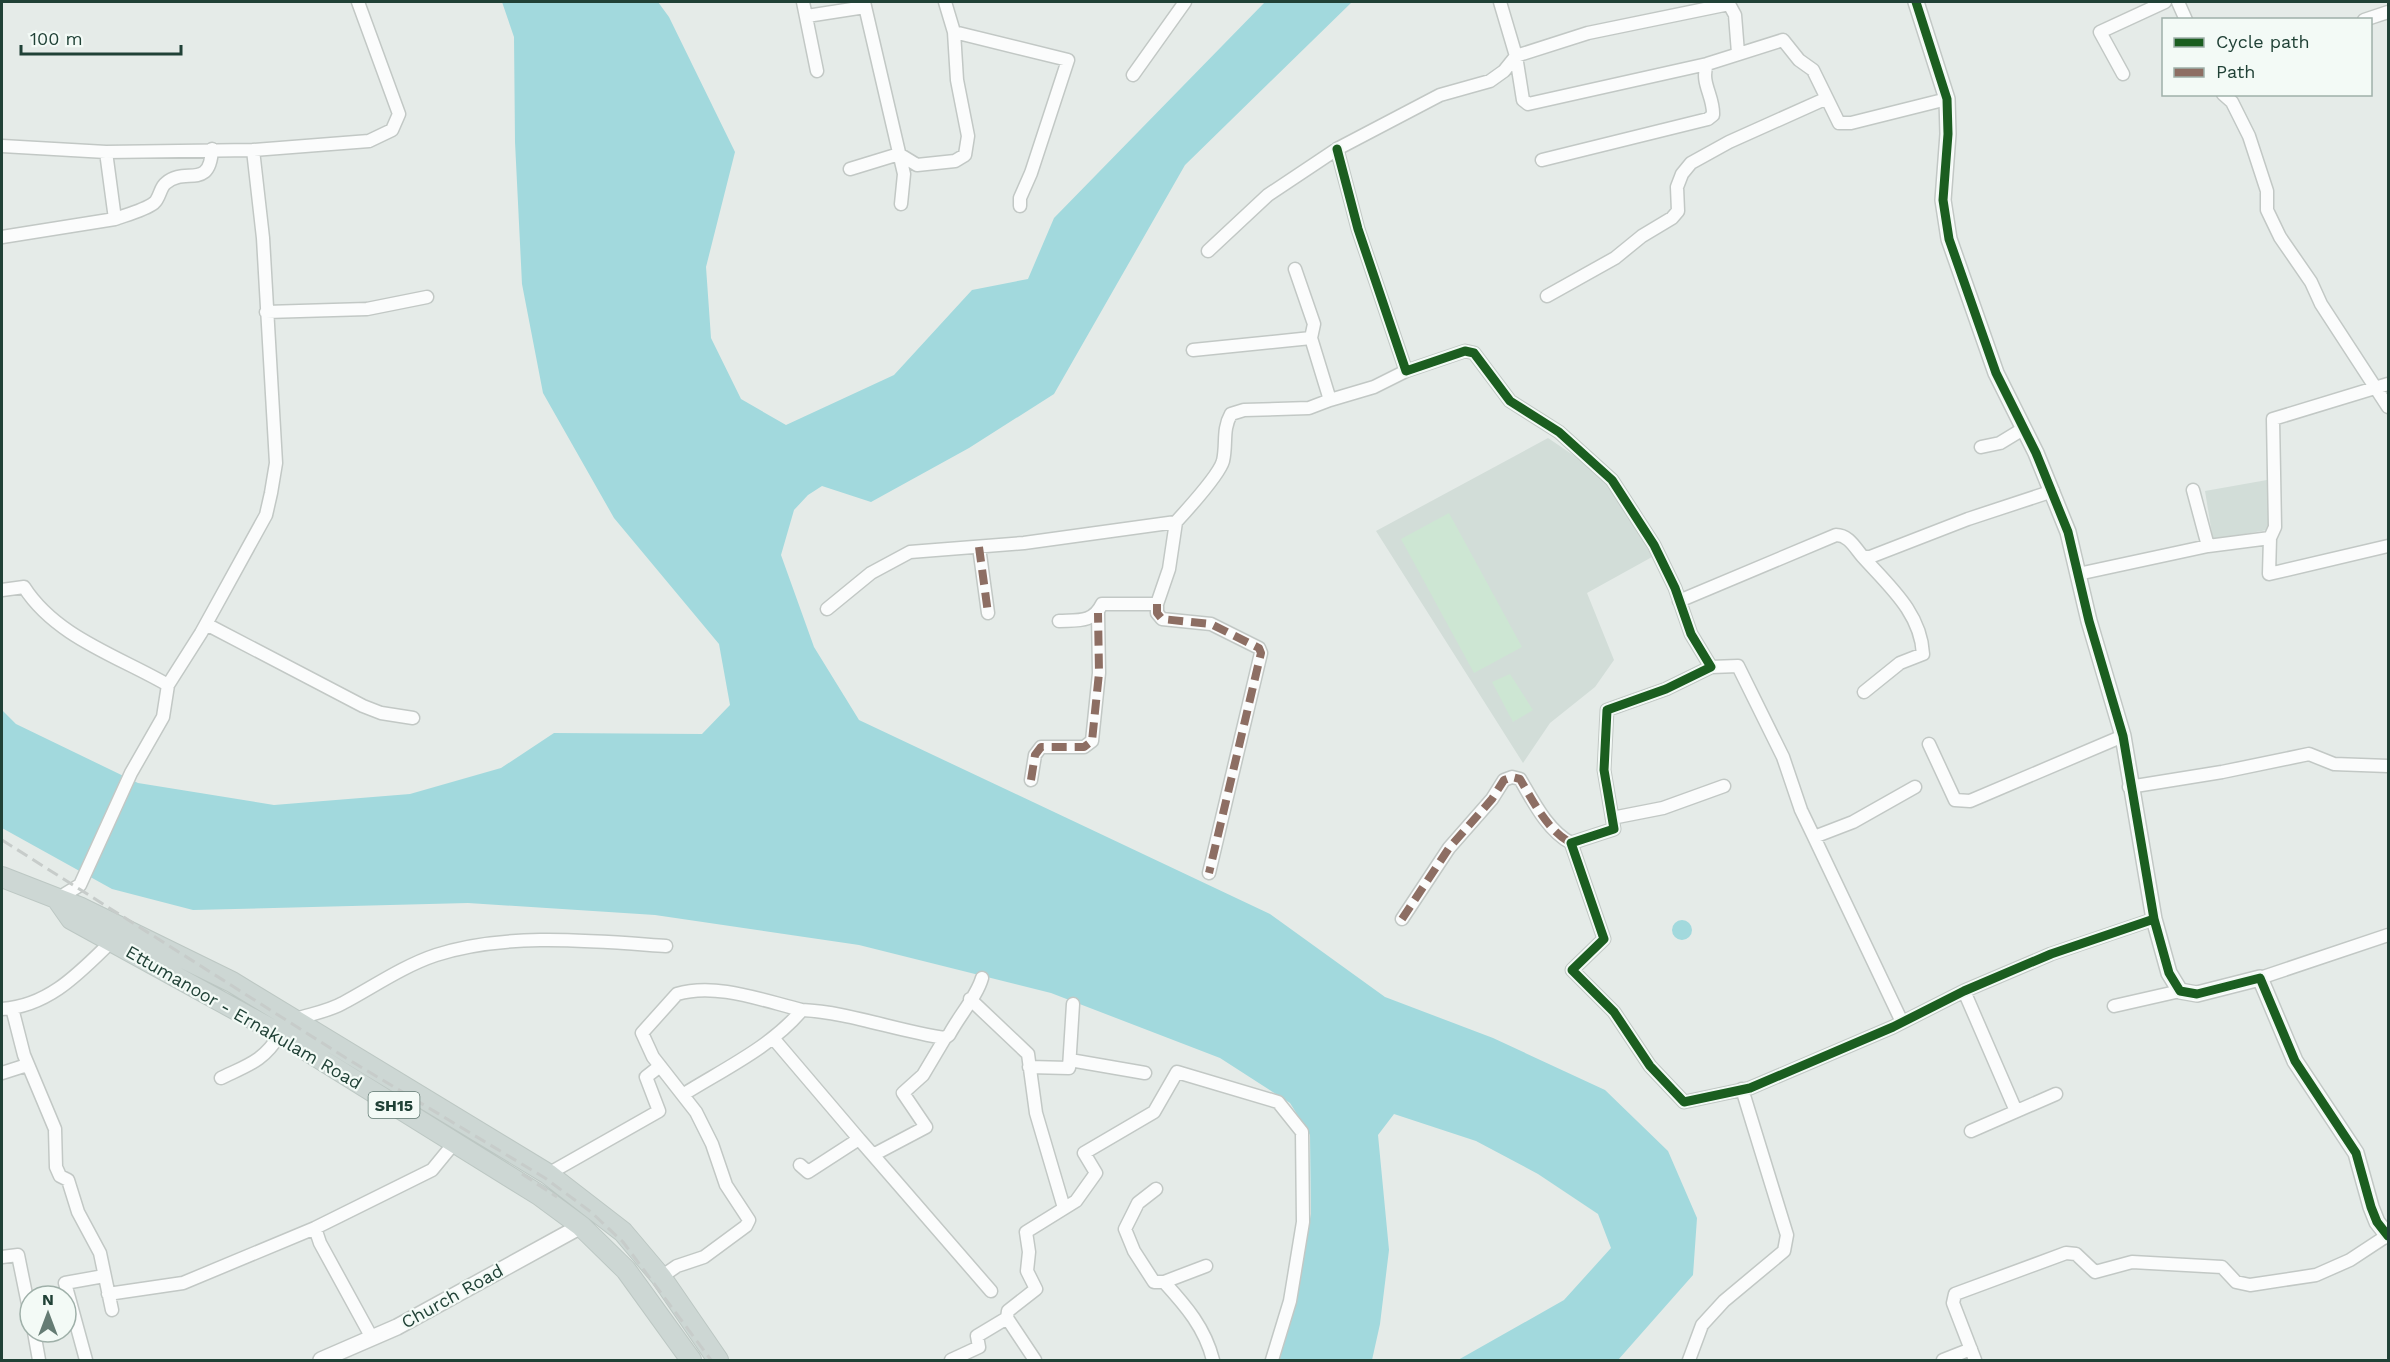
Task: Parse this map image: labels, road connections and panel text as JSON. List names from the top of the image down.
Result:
{
  "streets": {
    "main road": ["Ettumanoor - Ernakulam Road", "SH15"],
    "street": ["Church Road"]
  },
  "crossings": [
    ["Ettumanoor - Ernakulam Road", "Church Road"]
  ],
  "legend": ["Cycle path", "Path"],
  "scale_bar": "100 m",
  "north": "top"
}
